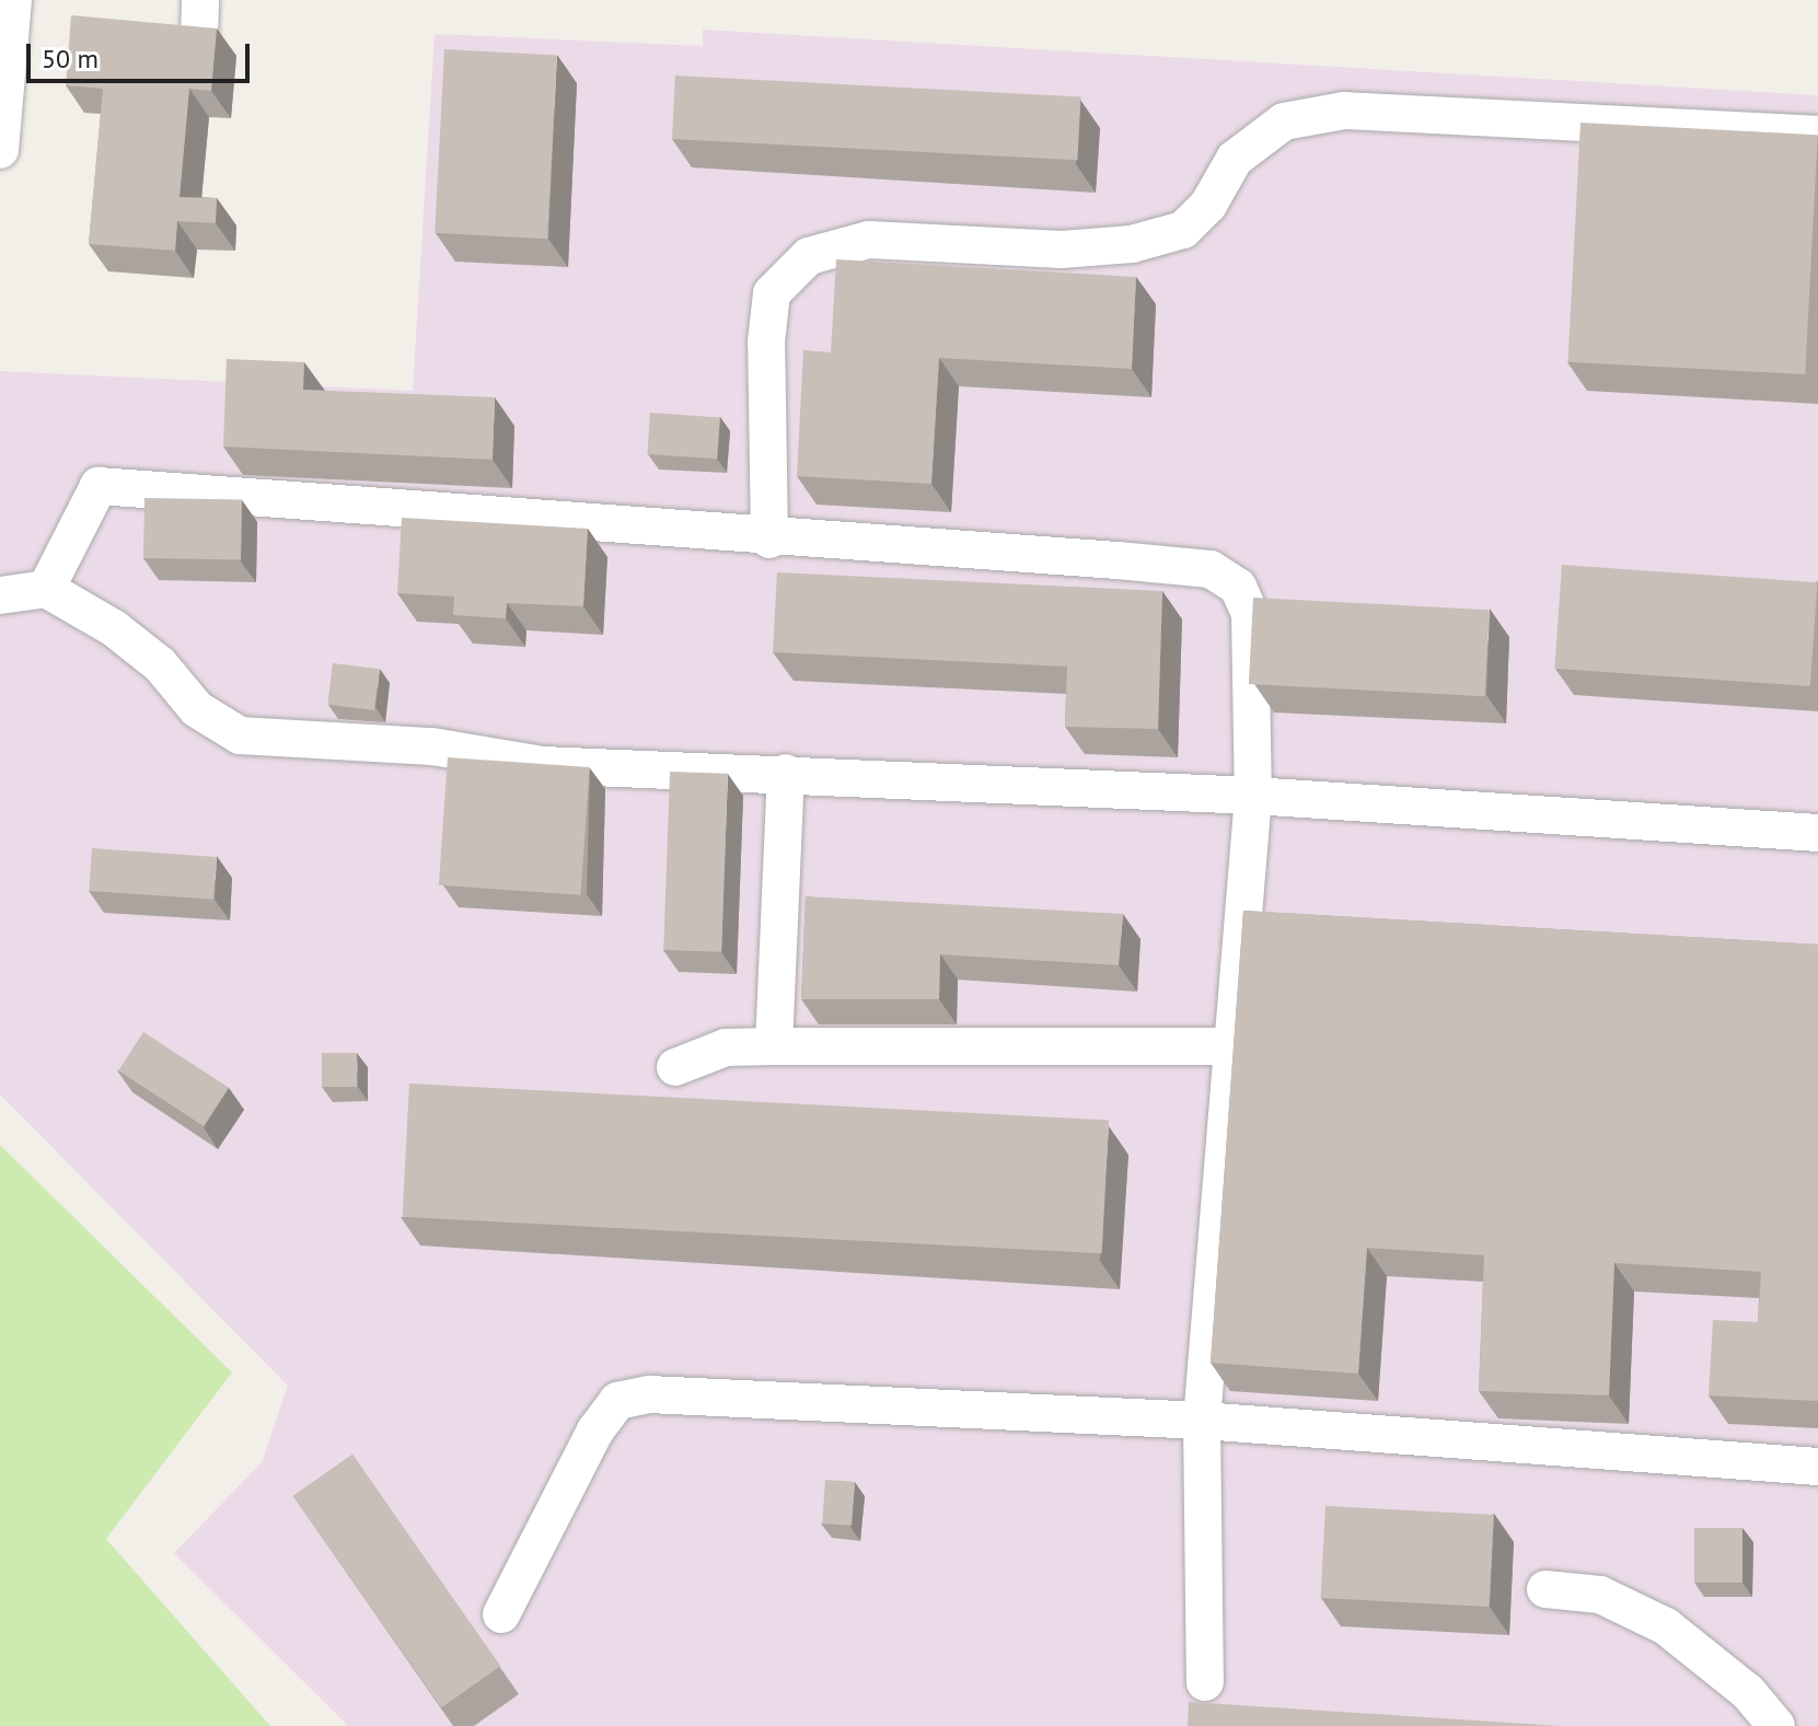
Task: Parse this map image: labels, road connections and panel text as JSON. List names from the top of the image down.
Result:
{
  "scale_bar": "50 m"
}
